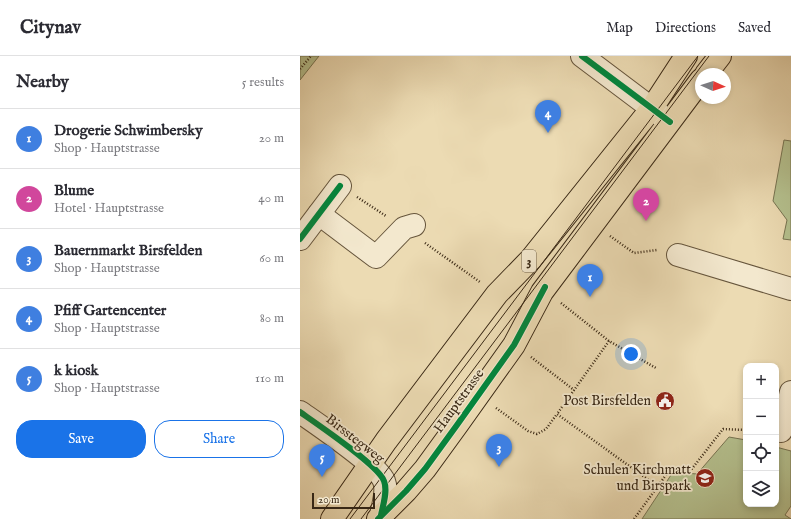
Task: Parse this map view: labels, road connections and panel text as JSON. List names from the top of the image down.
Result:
{
  "streets": {
    "main road": ["3", "Hauptstrasse"],
    "street": ["Birsstegweg"]
  },
  "crossings": [
    ["3", "Birsstegweg"],
    ["Hauptstrasse", "Birsstegweg"]
  ],
  "places": {
    "public building": ["Post Birsfelden"],
    "school or university": ["Schulen Kirchmatt und Birspark"]
  },
  "scale_bar": "20 m",
  "north": "right",
  "page": {
    "header": "Citynav",
    "nav": ["Map", "Directions", "Saved"],
    "heading": ["Nearby", "5 results"],
    "pins": [
      "4",
      "2",
      "1",
      "3",
      "5"
    ],
    "list": [
      {
        "mark": "1",
        "name": "Drogerie Schwimbersky",
        "note": "Shop · Hauptstrasse",
        "value": "20 m"
      },
      {
        "mark": "2",
        "name": "Blume",
        "note": "Hotel · Hauptstrasse",
        "value": "40 m"
      },
      {
        "mark": "3",
        "name": "Bauernmarkt Birsfelden",
        "note": "Shop · Hauptstrasse",
        "value": "60 m"
      },
      {
        "mark": "4",
        "name": "Pfiff Gartencenter",
        "note": "Shop · Hauptstrasse",
        "value": "80 m"
      },
      {
        "mark": "5",
        "name": "k kiosk",
        "note": "Shop · Hauptstrasse",
        "value": "110 m"
      }
    ],
    "map_buttons": ["+", "−"],
    "buttons": ["Save", "Share"],
    "scale": "20 m"
  }
}
